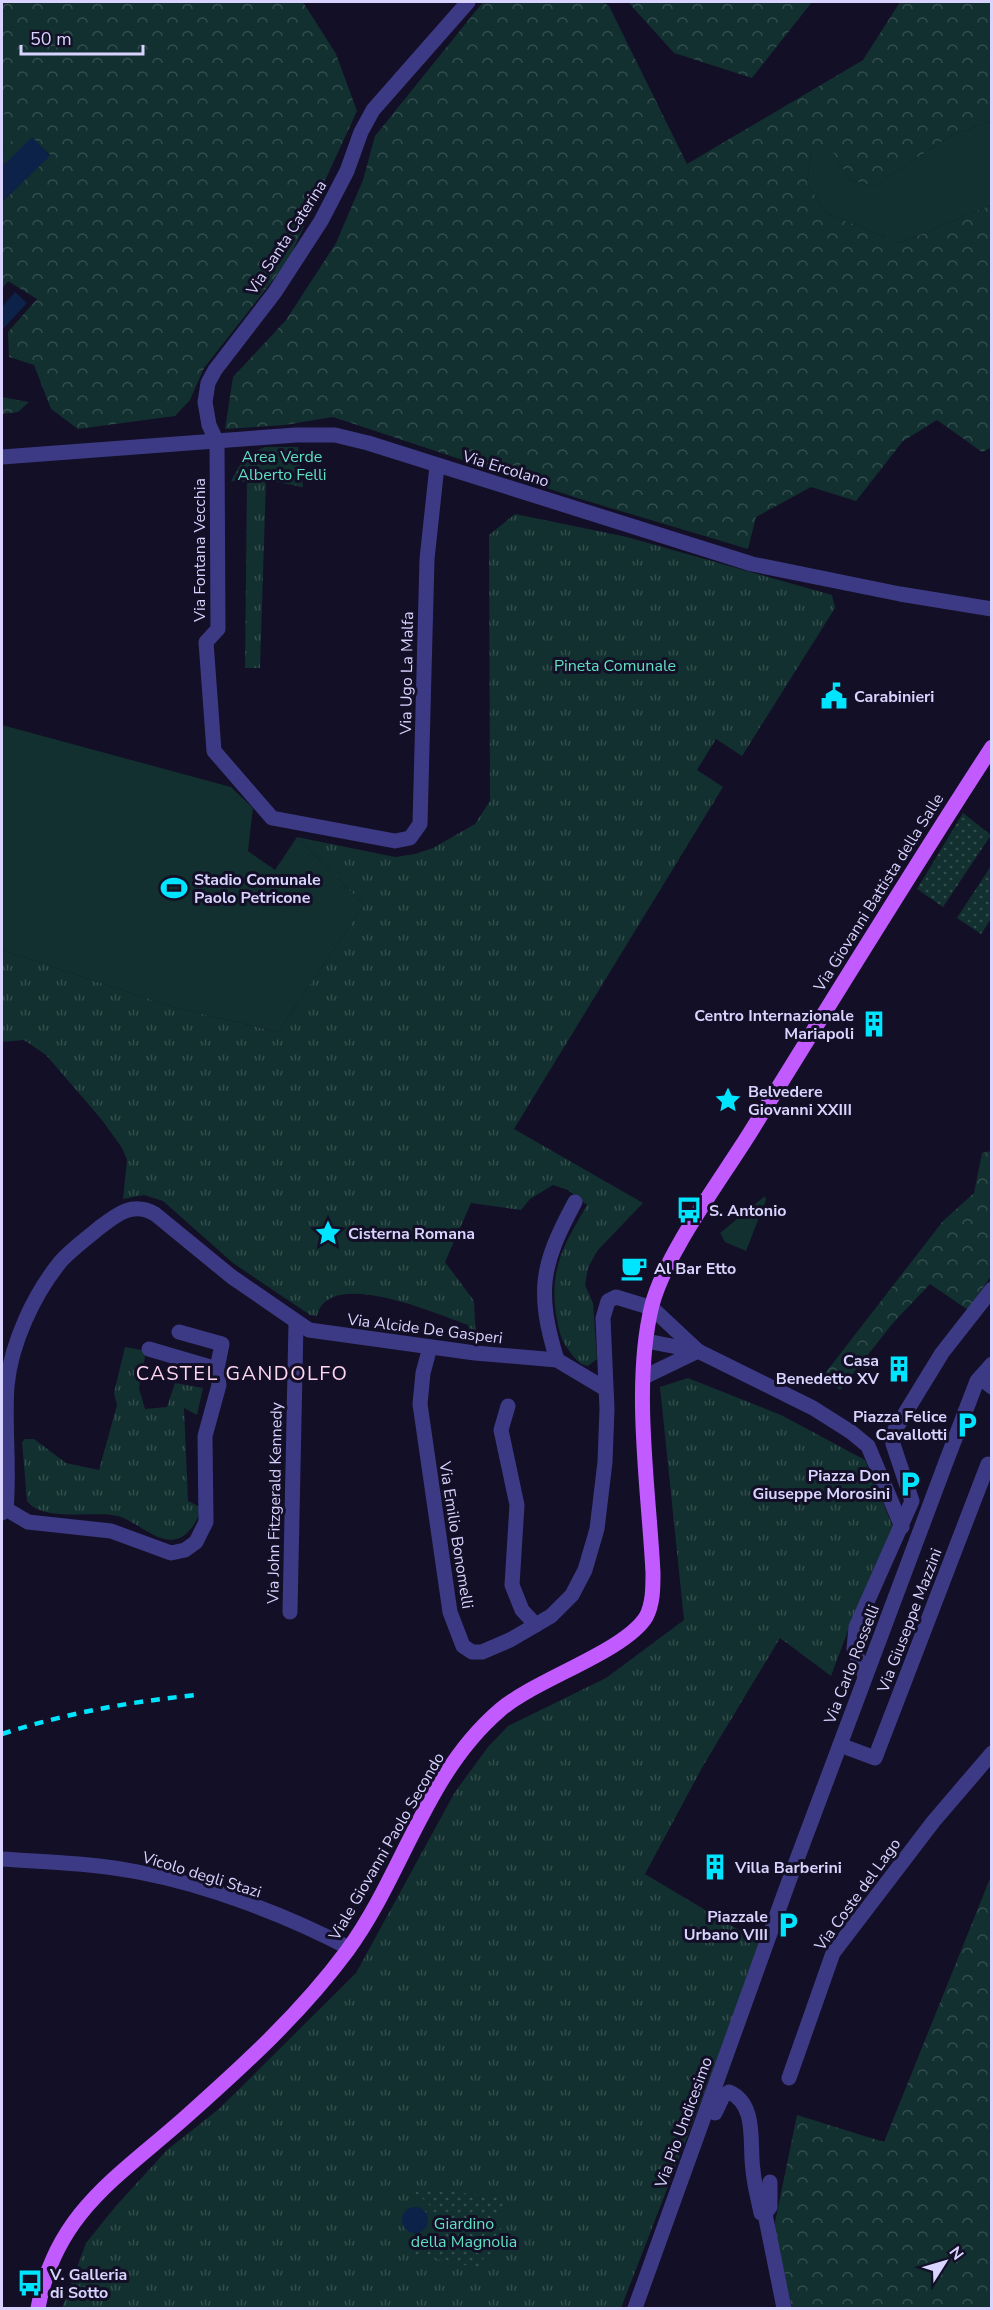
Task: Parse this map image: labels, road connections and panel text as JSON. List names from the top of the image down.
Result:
{
  "streets": {
    "main road": ["Via Giovanni Battista della Salle", "Viale Giovanni Paolo Secondo"],
    "street": [
      "Via Santa Caterina",
      "Via Ercolano",
      "Via Fontana Vecchia",
      "Via Ugo La Malfa",
      "Via Alcide De Gasperi",
      "Via John Fitzgerald Kennedy",
      "Via Emilio Bonomelli",
      "Via Giuseppe Mazzini",
      "Via Carlo Rosselli",
      "Vicolo degli Stazi",
      "Via Coste del Lago",
      "Via Pio Undicesimo"
    ]
  },
  "crossings": [
    ["Via Santa Caterina", "Via Ercolano"],
    ["Via Santa Caterina", "Via Fontana Vecchia"],
    ["Via Ercolano", "Via Fontana Vecchia"],
    ["Via Ercolano", "Via Ugo La Malfa"],
    ["Via Fontana Vecchia", "Via Ugo La Malfa"],
    ["Via Giovanni Battista della Salle", "Viale Giovanni Paolo Secondo"],
    ["Via Alcide De Gasperi", "Via John Fitzgerald Kennedy"],
    ["Via Alcide De Gasperi", "Via Emilio Bonomelli"],
    ["Via Giuseppe Mazzini", "Via Carlo Rosselli"],
    ["Via Carlo Rosselli", "Via Pio Undicesimo"],
    ["Viale Giovanni Paolo Secondo", "Vicolo degli Stazi"]
  ],
  "districts": ["CASTEL GANDOLFO"],
  "parks": ["Area Verde Alberto Felli", "Pineta Comunale", "Giardino della Magnolia"],
  "places": {
    "public building": ["Carabinieri"],
    "sports": ["Stadio Comunale Paolo Petricone"],
    "building": ["Centro Internazionale Mariapoli", "Casa Benedetto XV", "Villa Barberini"],
    "place": ["Belvedere Giovanni XXIII", "Cisterna Romana"],
    "bus stop": ["S. Antonio", "V. Galleria di Sotto"],
    "cafe": ["Al Bar Etto"],
    "parking": ["Piazza Felice Cavallotti", "Piazza Don Giuseppe Morosini", "Piazzale Urbano VIII"]
  },
  "scale_bar": "50 m",
  "north": "top right"
}
